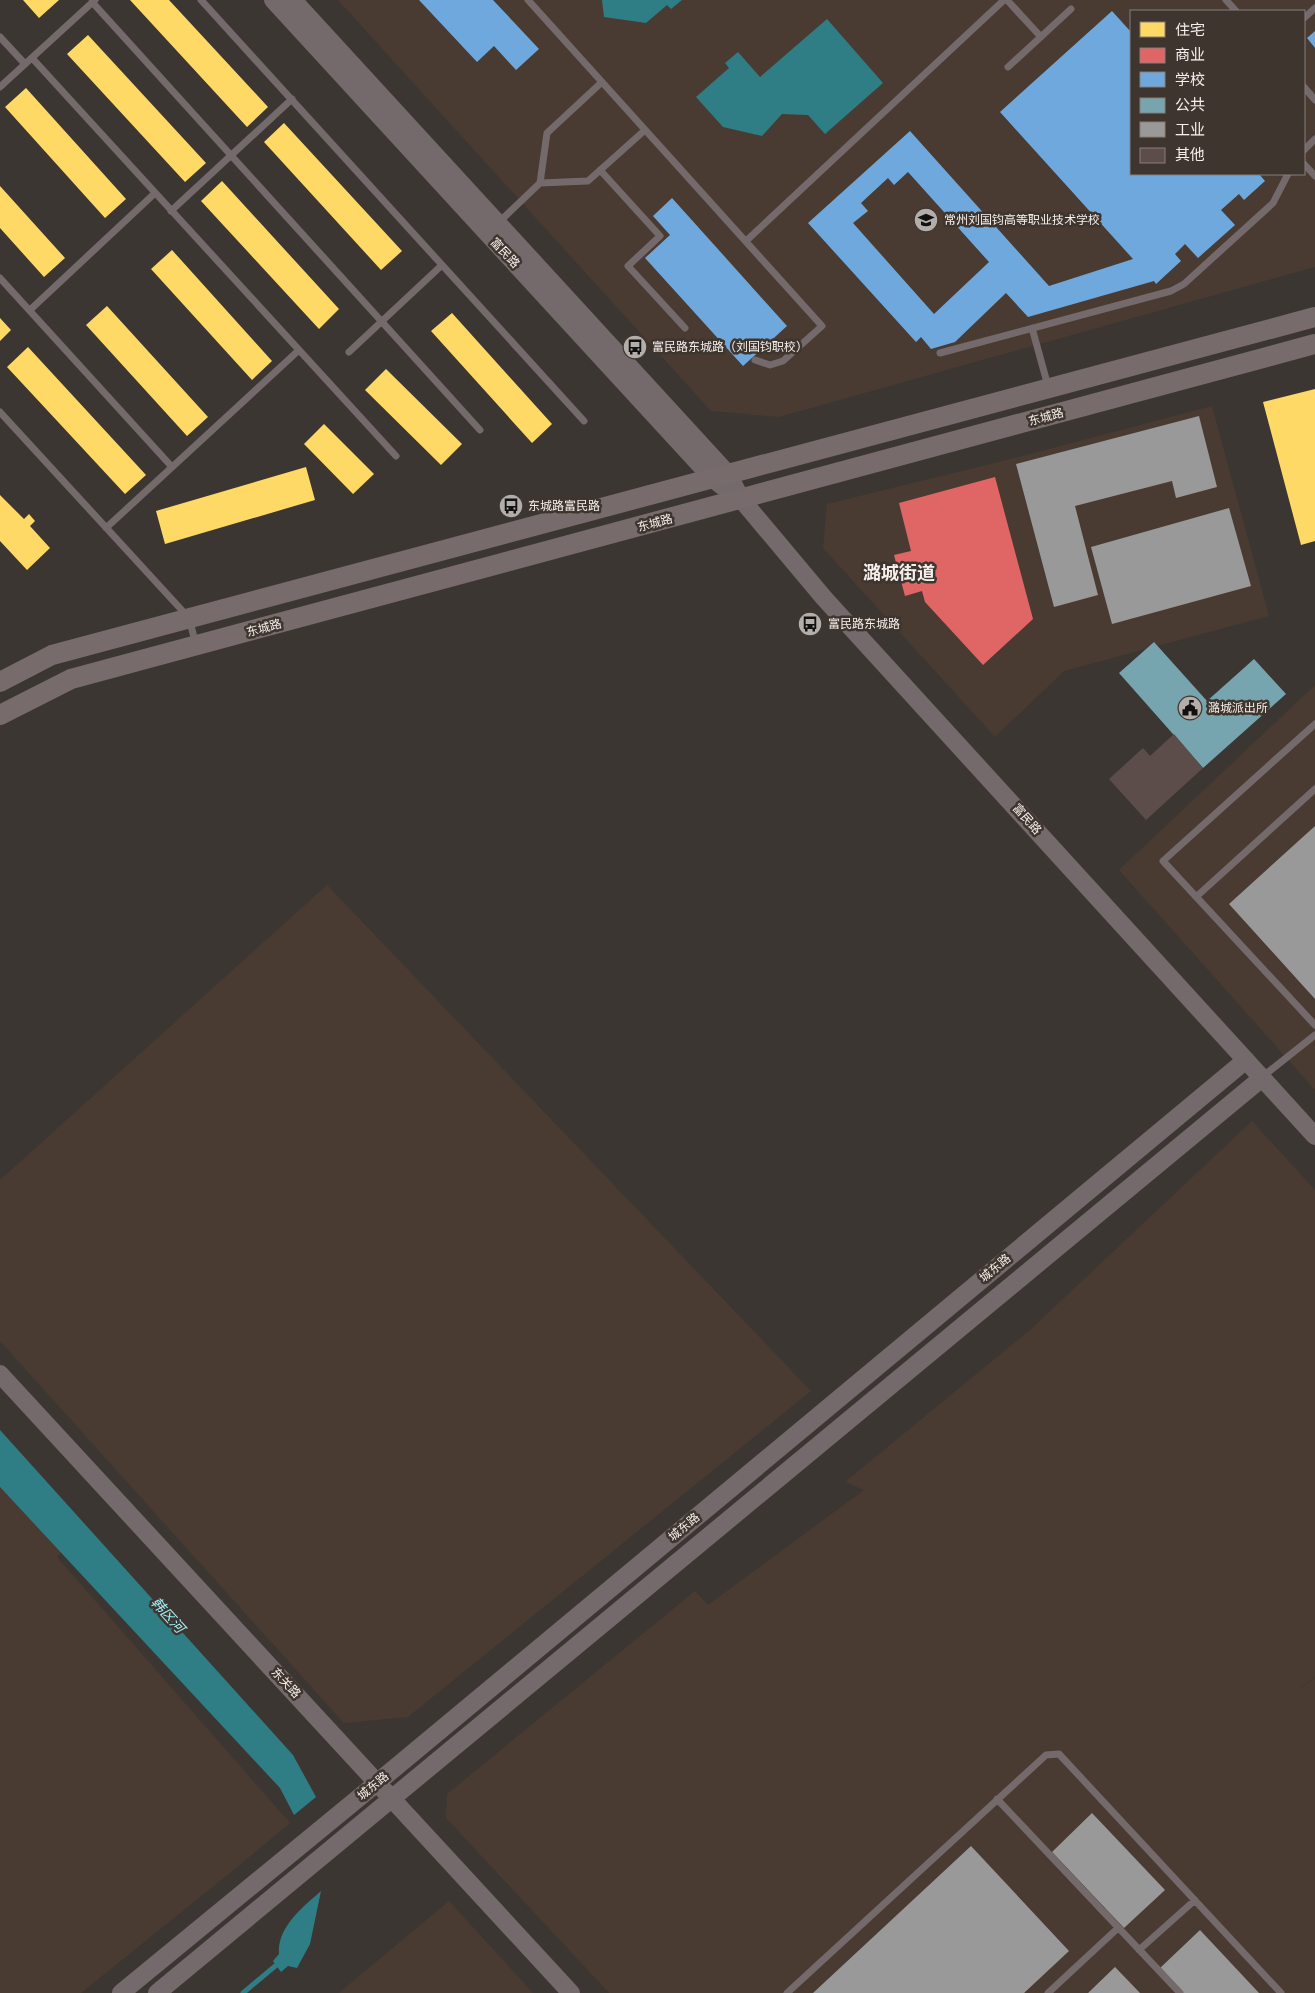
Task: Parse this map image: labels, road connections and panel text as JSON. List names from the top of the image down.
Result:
{
  "streets": {
    "main road": ["东城路"],
    "street": ["富民路", "城东路", "东关路"]
  },
  "crossings": [
    ["富民路", "东城路"],
    ["富民路", "城东路"],
    ["城东路", "东关路"]
  ],
  "districts": ["潞城街道"],
  "water": ["韩区河"],
  "places": {
    "school or university": ["常州刘国钧高等职业技术学校"],
    "bus stop": ["富民路东城路（刘国钧职校）", "东城路富民路", "富民路东城路"],
    "public building": ["潞城派出所"]
  },
  "legend": [
    "住宅",
    "商业",
    "学校",
    "公共",
    "工业",
    "其他"
  ]
}
